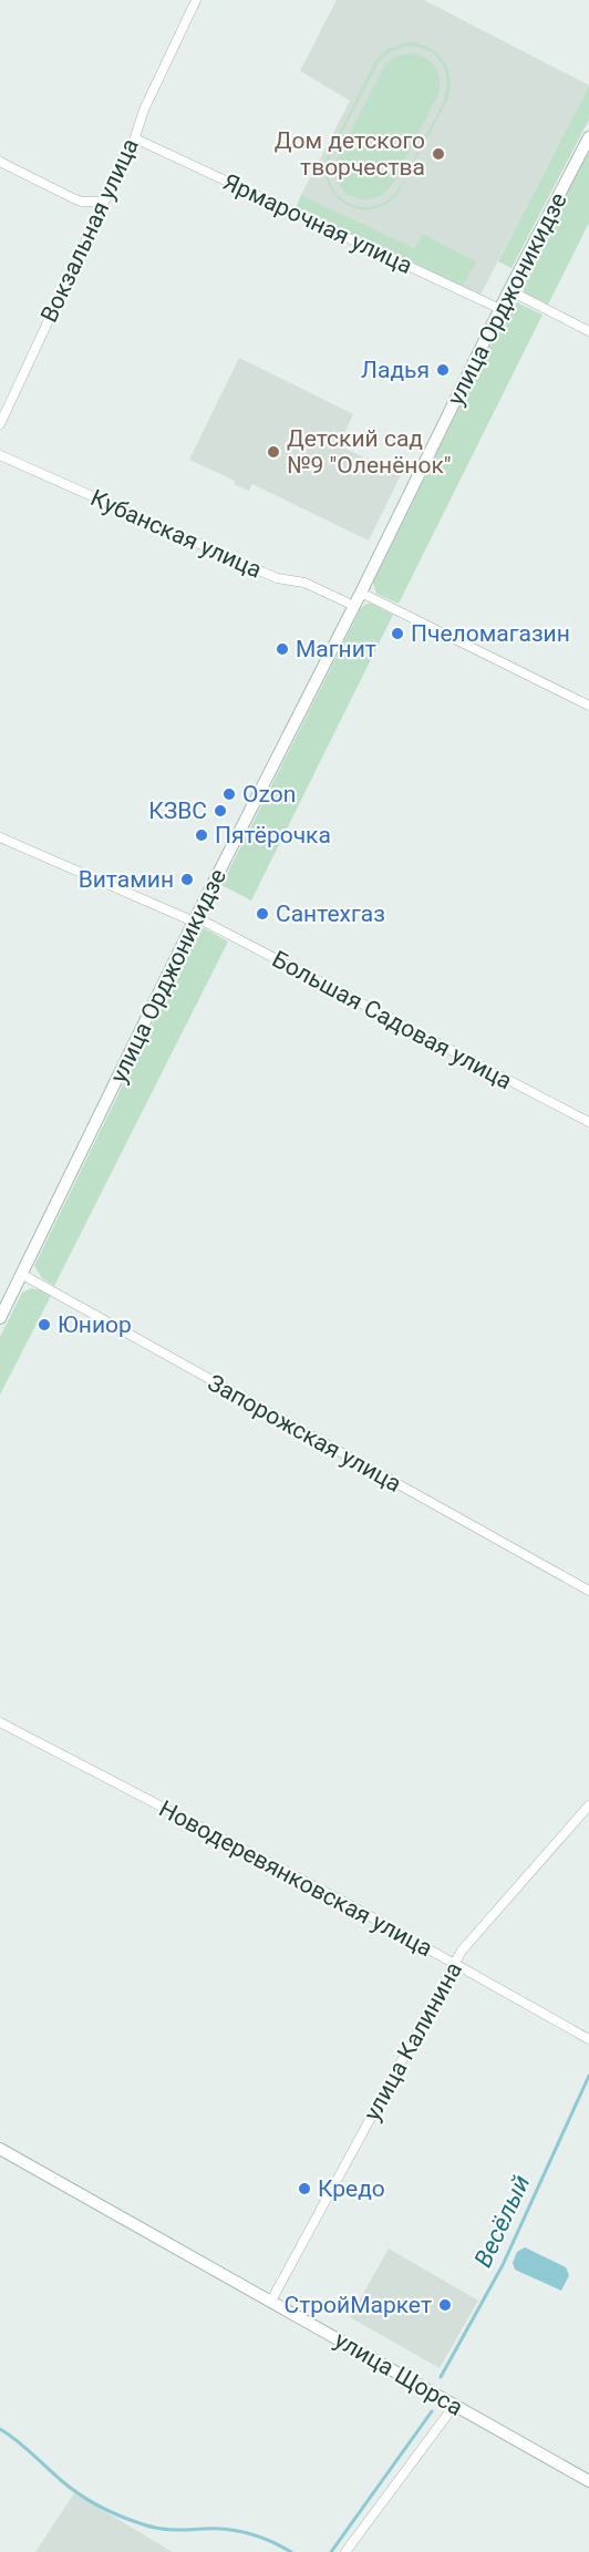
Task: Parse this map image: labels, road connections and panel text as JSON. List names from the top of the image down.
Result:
{
  "streets": {
    "main road": ["улица Орджоникидзе", "улица Щорса"],
    "street": [
      "Ярмарочная улица",
      "Вокзальная улица",
      "Кубанская улица",
      "Большая Садовая улица",
      "Запорожская улица",
      "Новодеревянковская улица",
      "улица Калинина"
    ]
  },
  "crossings": [
    ["Ярмарочная улица", "Вокзальная улица"],
    ["Ярмарочная улица", "улица Орджоникидзе"],
    ["улица Орджоникидзе", "Кубанская улица"],
    ["улица Орджоникидзе", "Большая Садовая улица"],
    ["улица Орджоникидзе", "Запорожская улица"],
    ["Новодеревянковская улица", "улица Калинина"],
    ["улица Калинина", "улица Щорса"]
  ],
  "water": ["Весёлый"],
  "places": [
    "Дом детского творчества",
    "Ладья",
    "Детский сад №9 \"Оленёнок\"",
    "Пчеломагазин",
    "Магнит",
    "Ozon",
    "КЗВС",
    "Пятёрочка",
    "Витамин",
    "Сантехгаз",
    "Юниор",
    "Кредо",
    "СтройМаркет"
  ]
}
